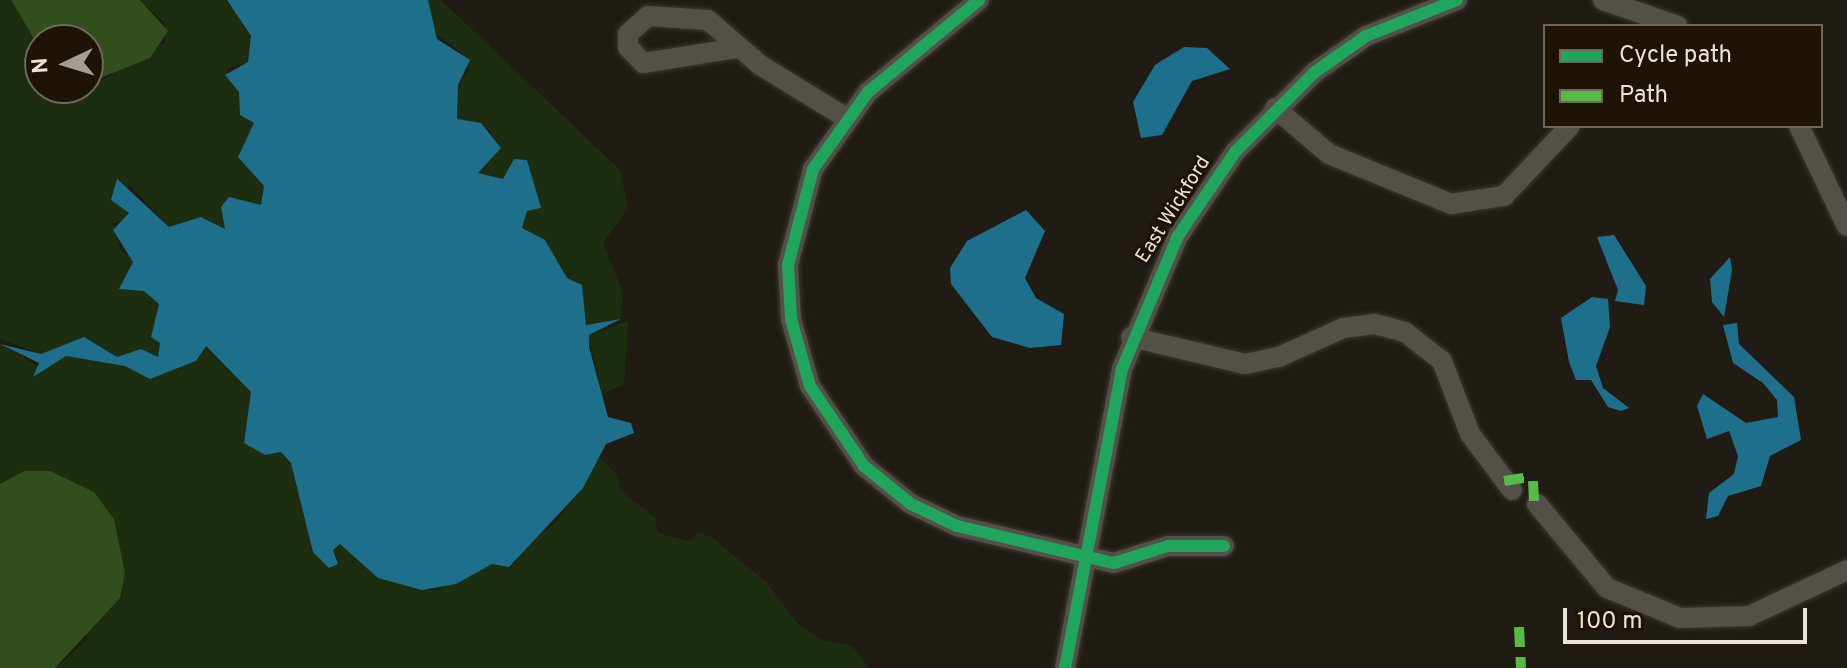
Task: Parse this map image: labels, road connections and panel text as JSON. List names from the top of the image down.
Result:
{
  "streets": {
    "street": ["East Wickford"]
  },
  "legend": ["Cycle path", "Path"],
  "scale_bar": "100 m",
  "north": "left"
}
